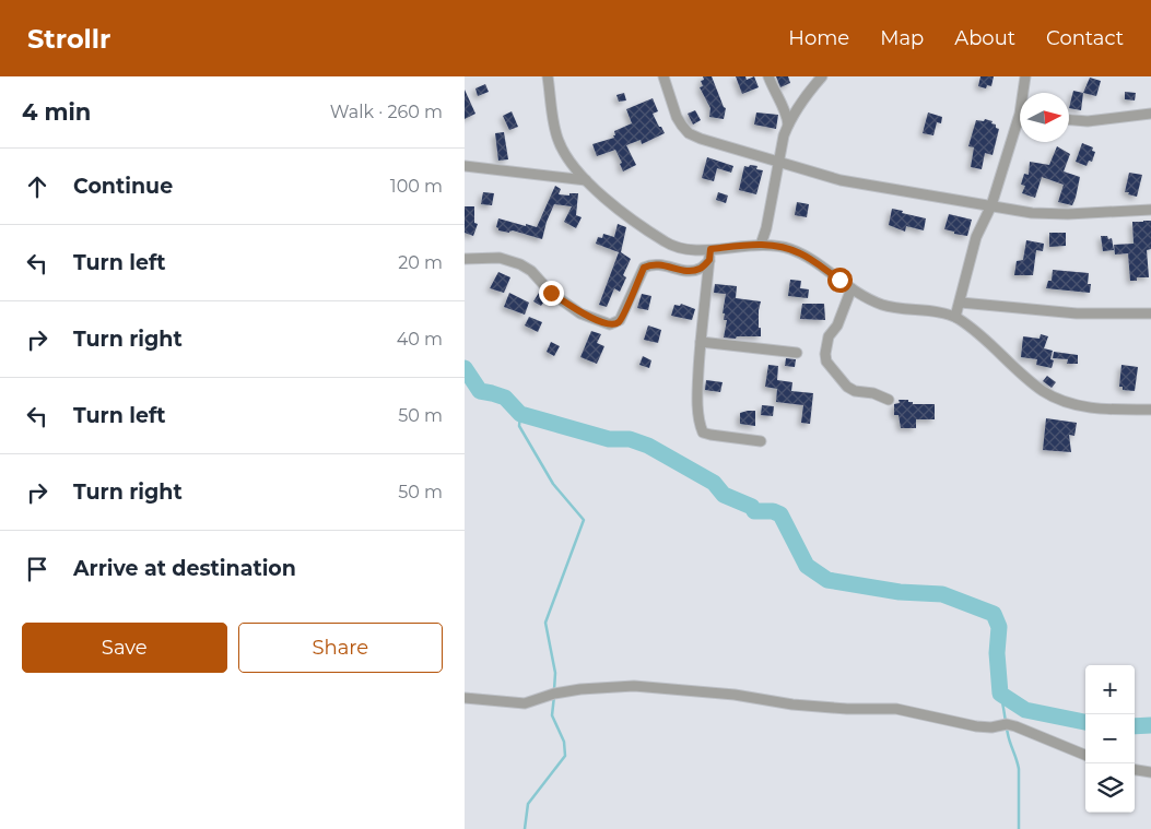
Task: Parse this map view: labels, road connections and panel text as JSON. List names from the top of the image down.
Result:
{
  "north": "right",
  "page": {
    "header": "Strollr",
    "nav": [
      "Home",
      "Map",
      "About",
      "Contact"
    ],
    "heading": ["4 min", "Walk · 260 m"],
    "list": [
      ["Continue", "100 m"],
      ["Turn left", "20 m"],
      ["Turn right", "40 m"],
      ["Turn left", "50 m"],
      ["Turn right", "50 m"],
      "Arrive at destination"
    ],
    "buttons": ["Save", "Share"],
    "map_buttons": ["+", "−"]
  }
}
